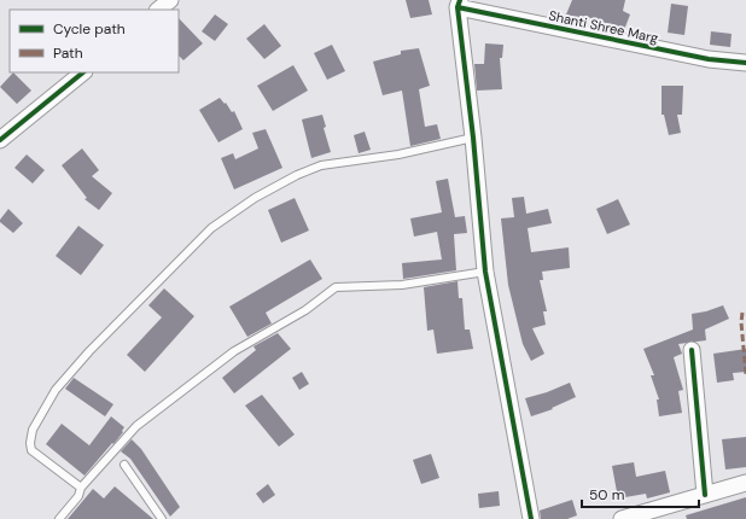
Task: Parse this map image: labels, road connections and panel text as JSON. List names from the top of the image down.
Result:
{
  "streets": {
    "street": ["Shanti Shree Marg"]
  },
  "legend": ["Cycle path", "Path"],
  "scale_bar": "50 m"
}
